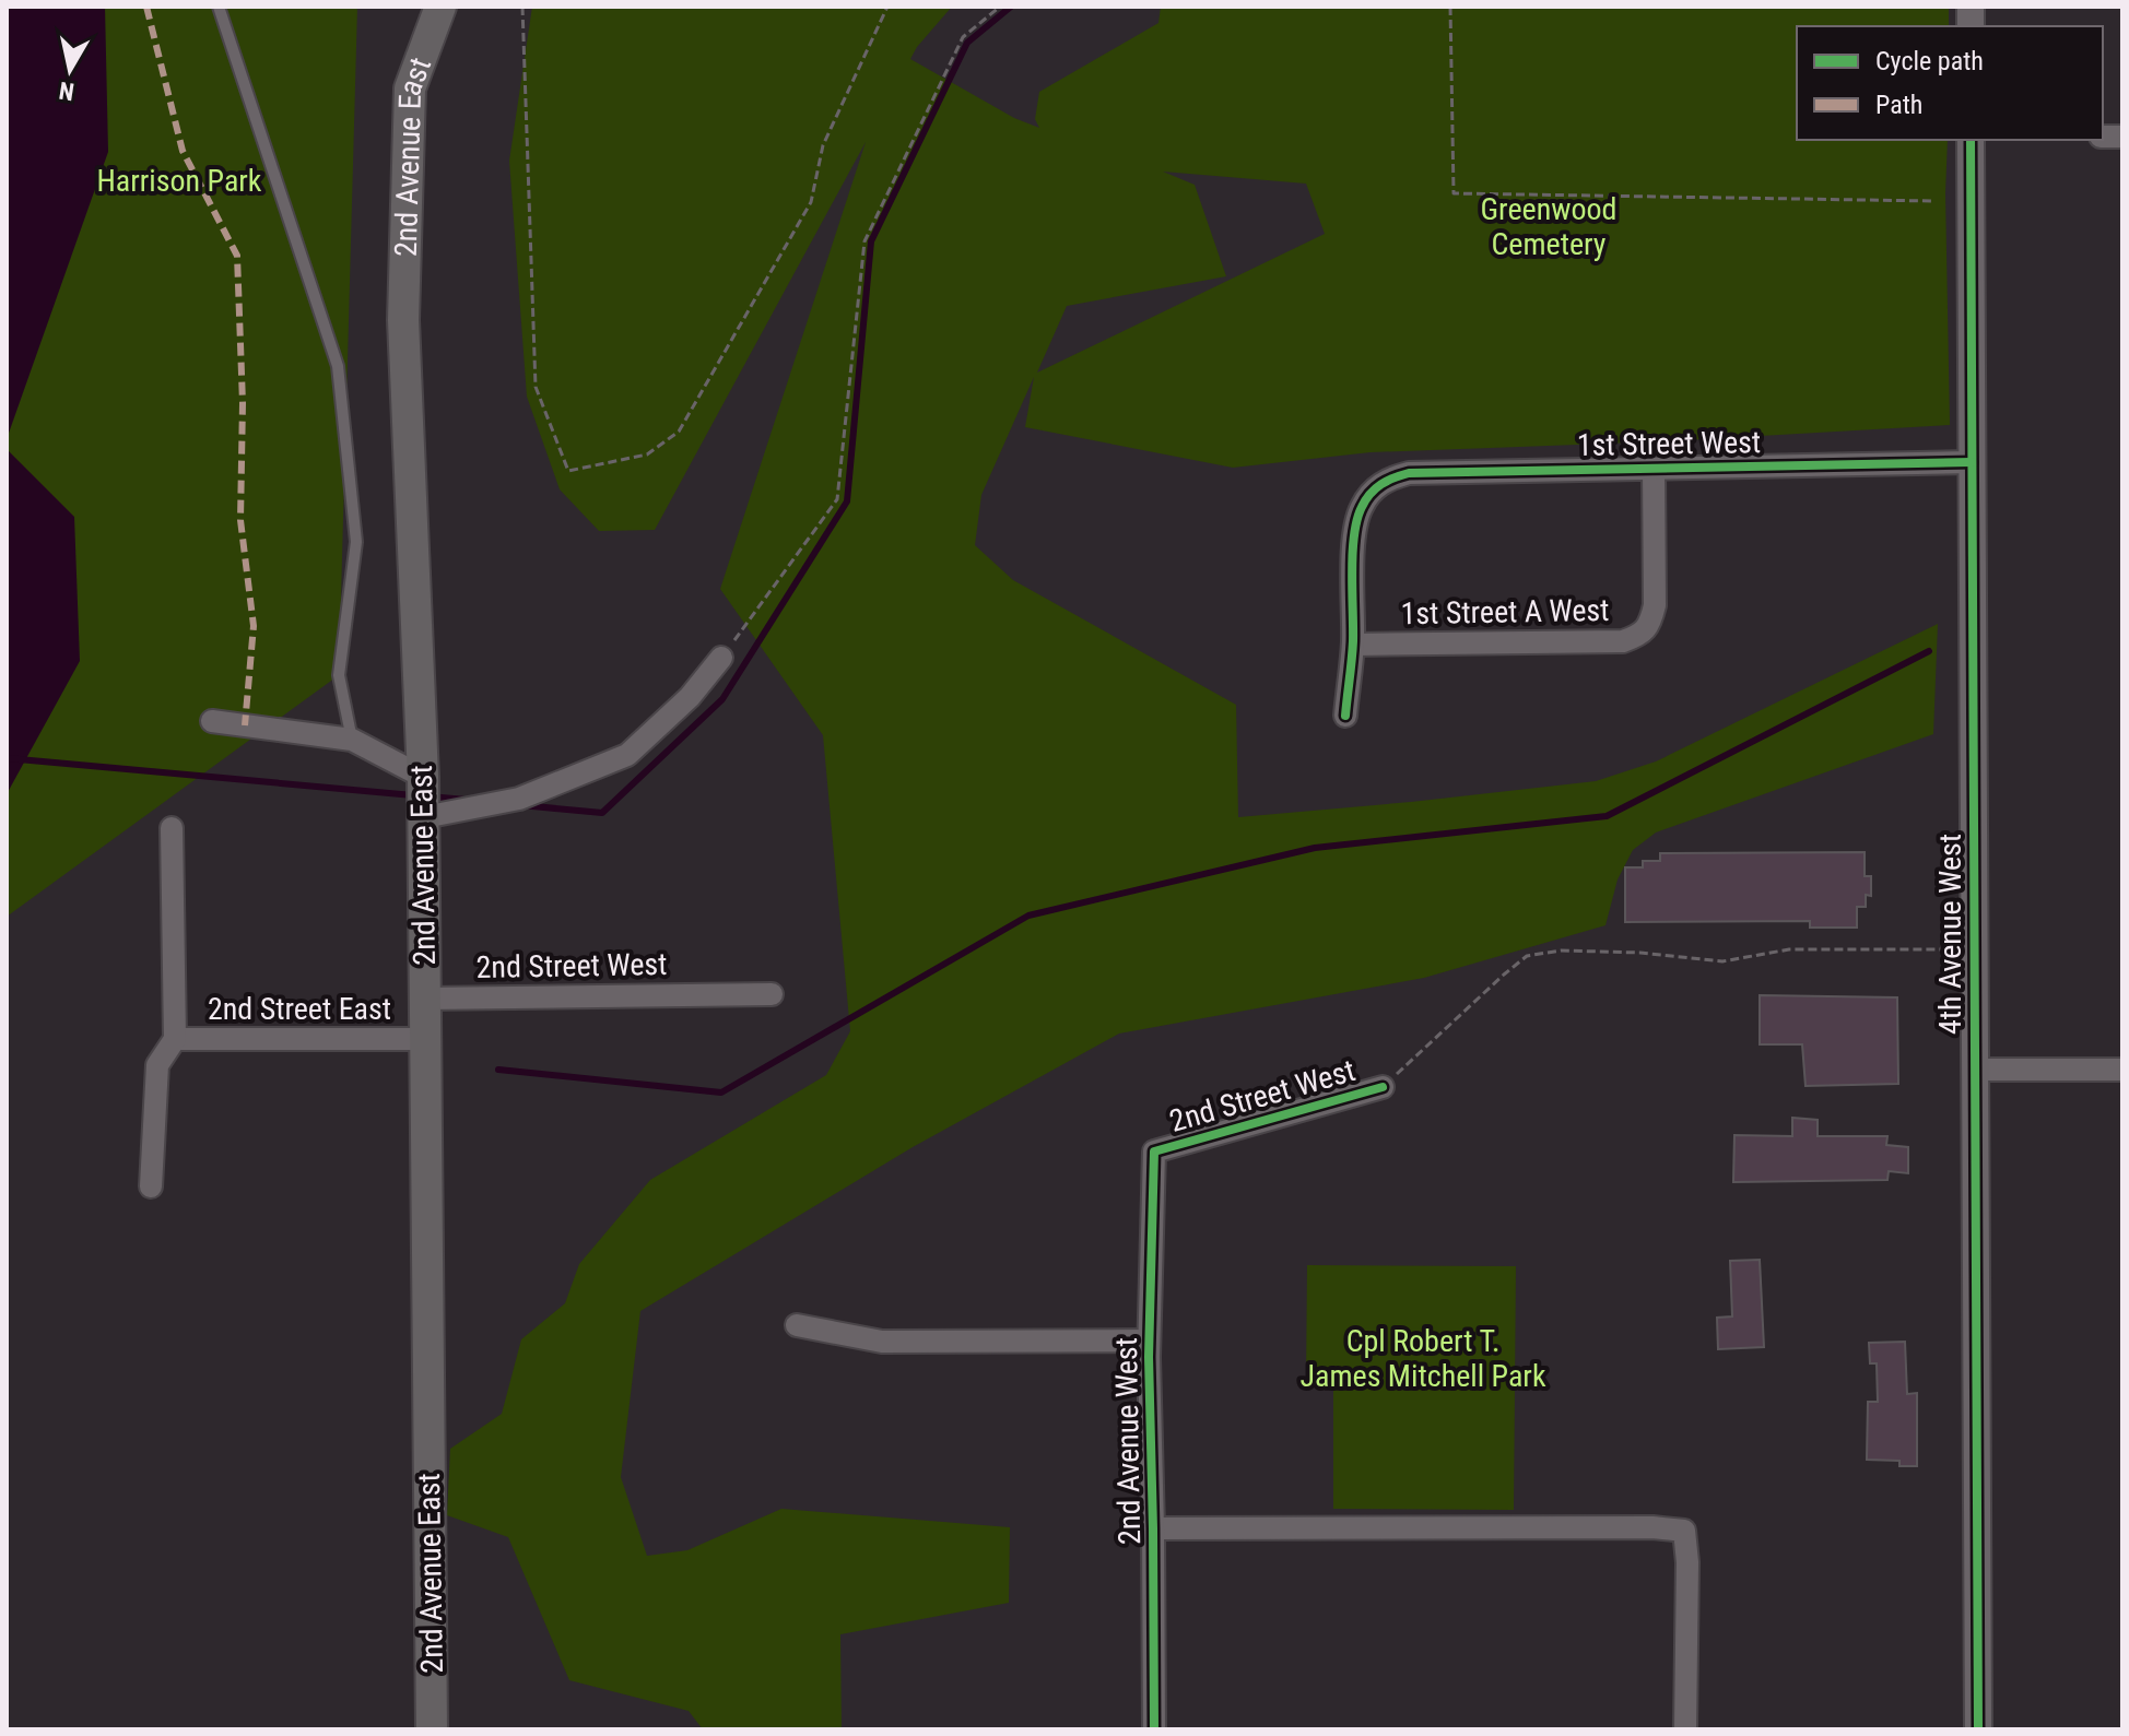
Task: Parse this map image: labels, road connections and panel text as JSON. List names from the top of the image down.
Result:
{
  "streets": {
    "main road": ["2nd Avenue East"],
    "street": [
      "1st Street West",
      "1st Street A West",
      "4th Avenue West",
      "2nd Street West",
      "2nd Street East",
      "2nd Avenue West"
    ]
  },
  "crossings": [
    ["2nd Avenue East", "2nd Street West"],
    ["2nd Avenue East", "2nd Street East"],
    ["1st Street West", "1st Street A West"],
    ["1st Street West", "4th Avenue West"],
    ["2nd Street West", "2nd Avenue West"]
  ],
  "parks": ["Harrison Park", "Greenwood Cemetery", "Cpl Robert T. James Mitchell Park"],
  "legend": ["Cycle path", "Path"],
  "north": "bottom"
}
